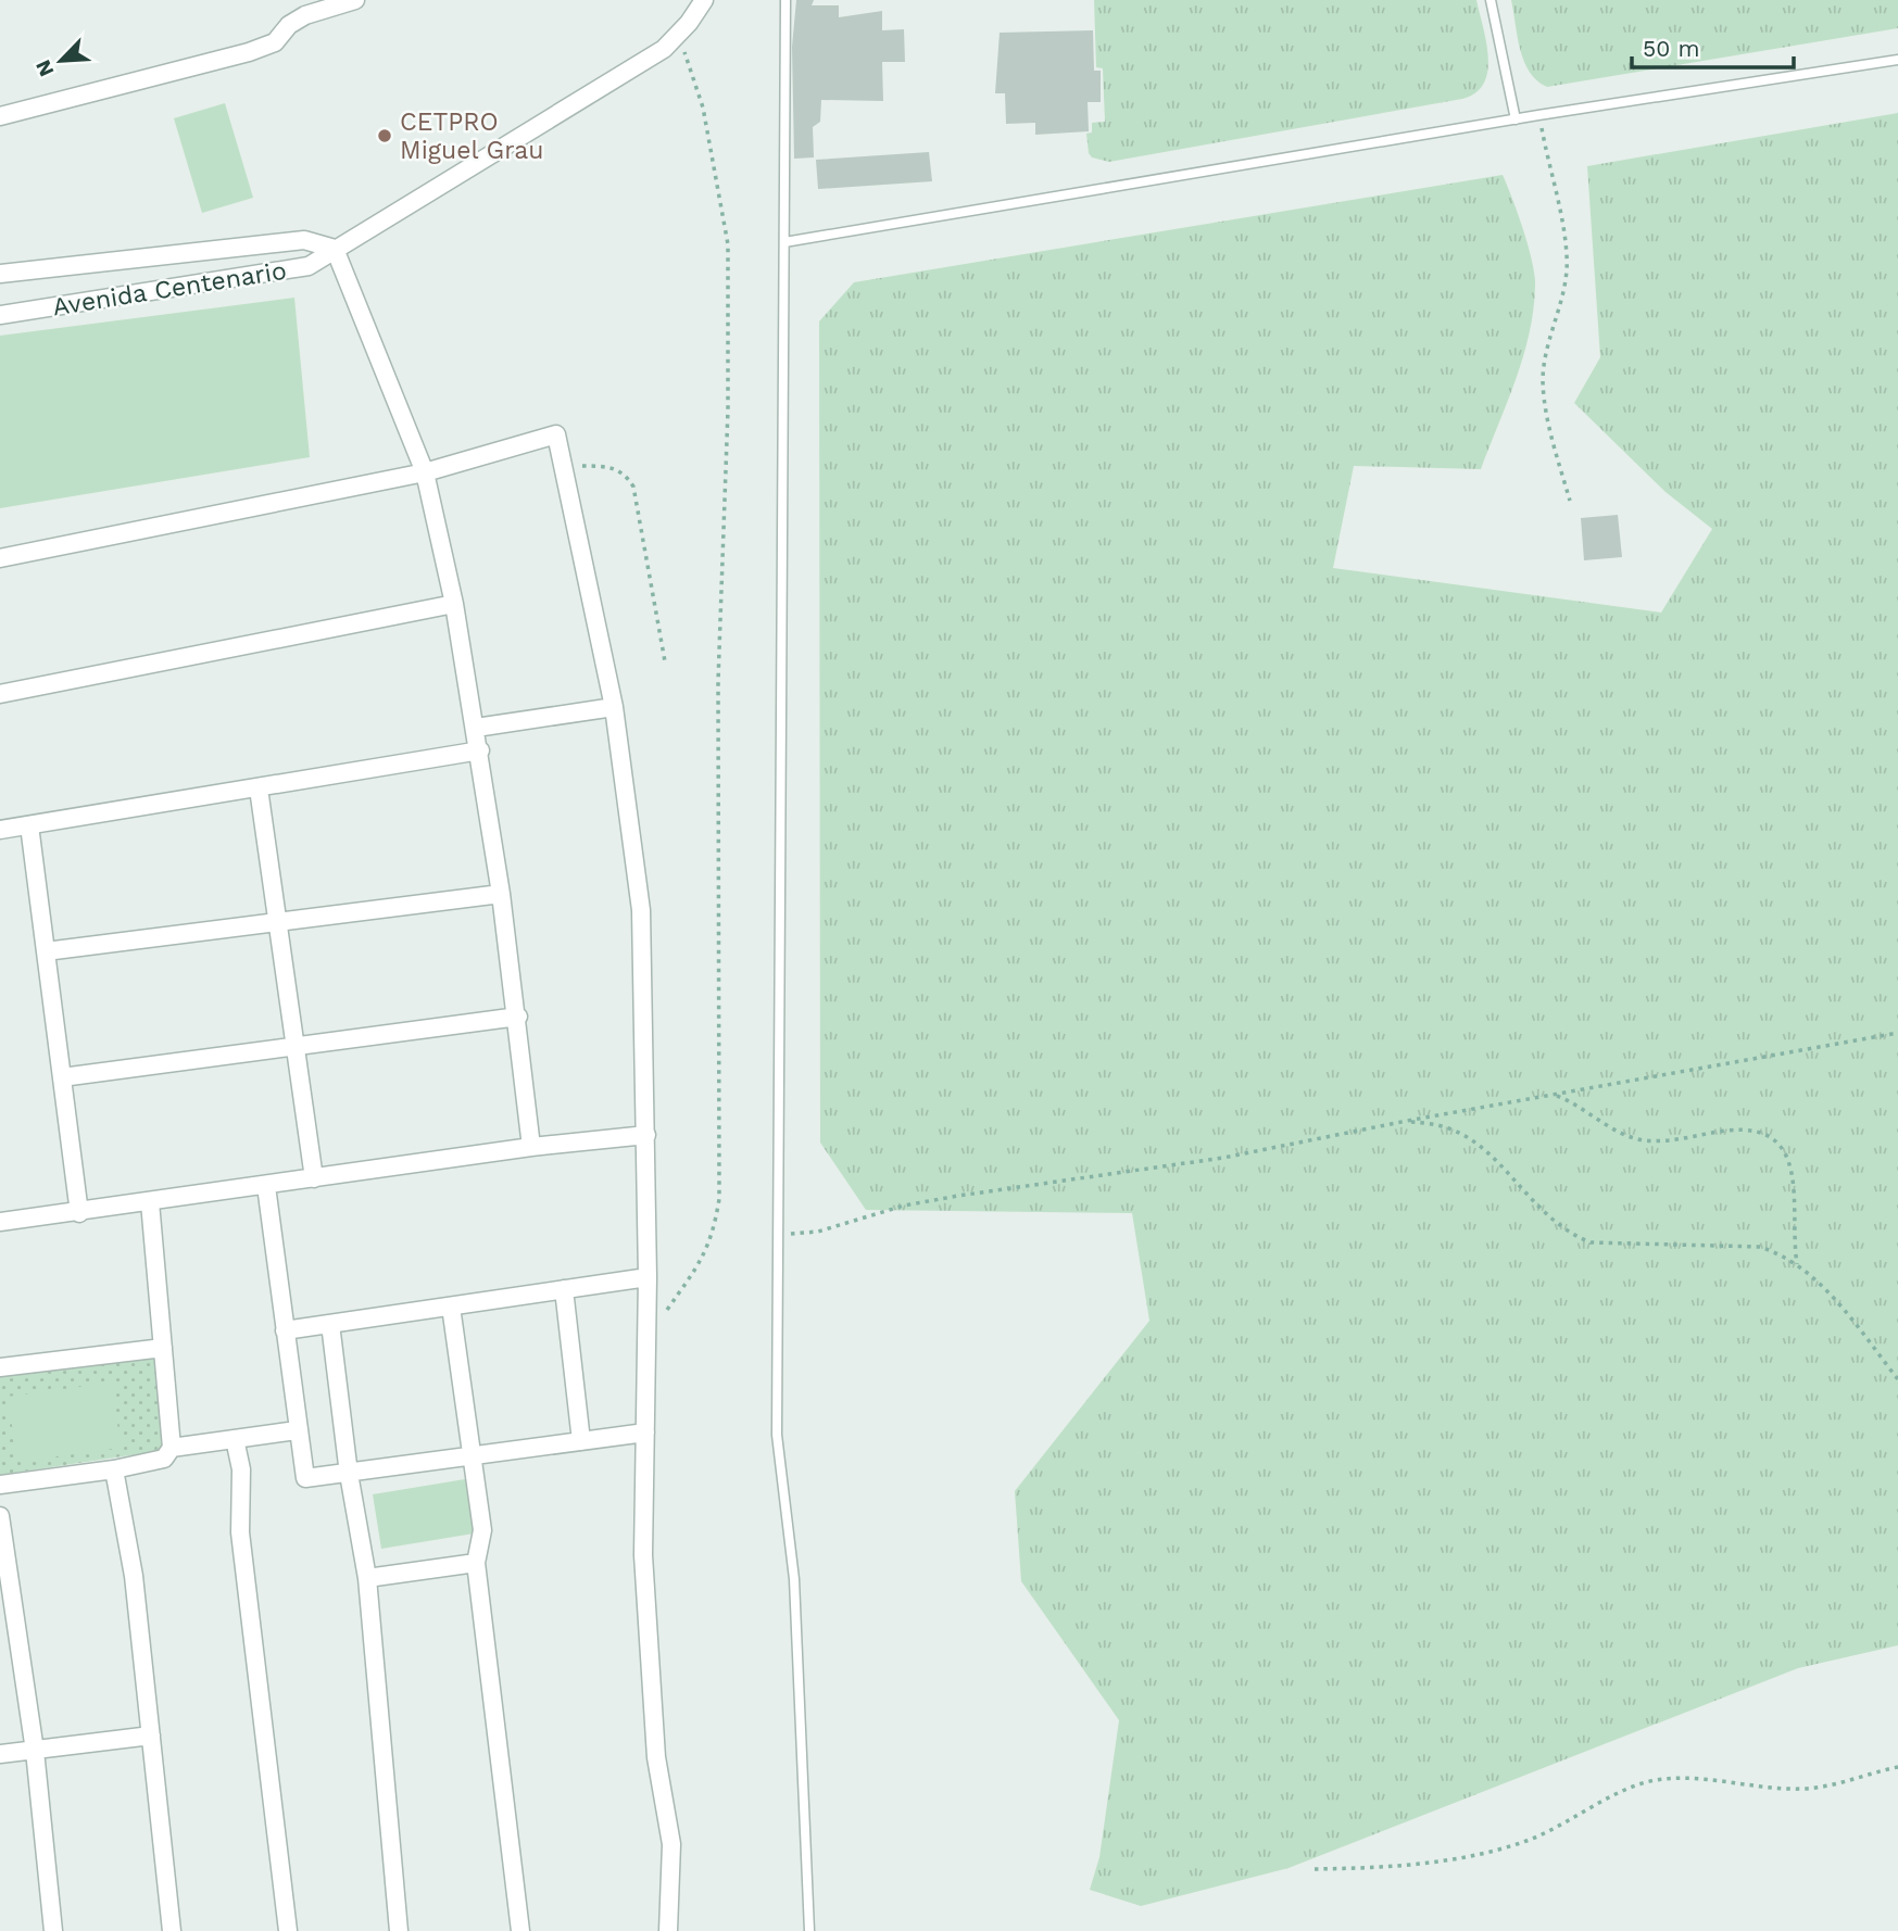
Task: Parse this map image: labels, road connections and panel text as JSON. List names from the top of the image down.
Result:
{
  "streets": {
    "street": ["Avenida Centenario"]
  },
  "places": ["CETPRO Miguel Grau"],
  "scale_bar": "50 m",
  "north": "bottom left"
}
